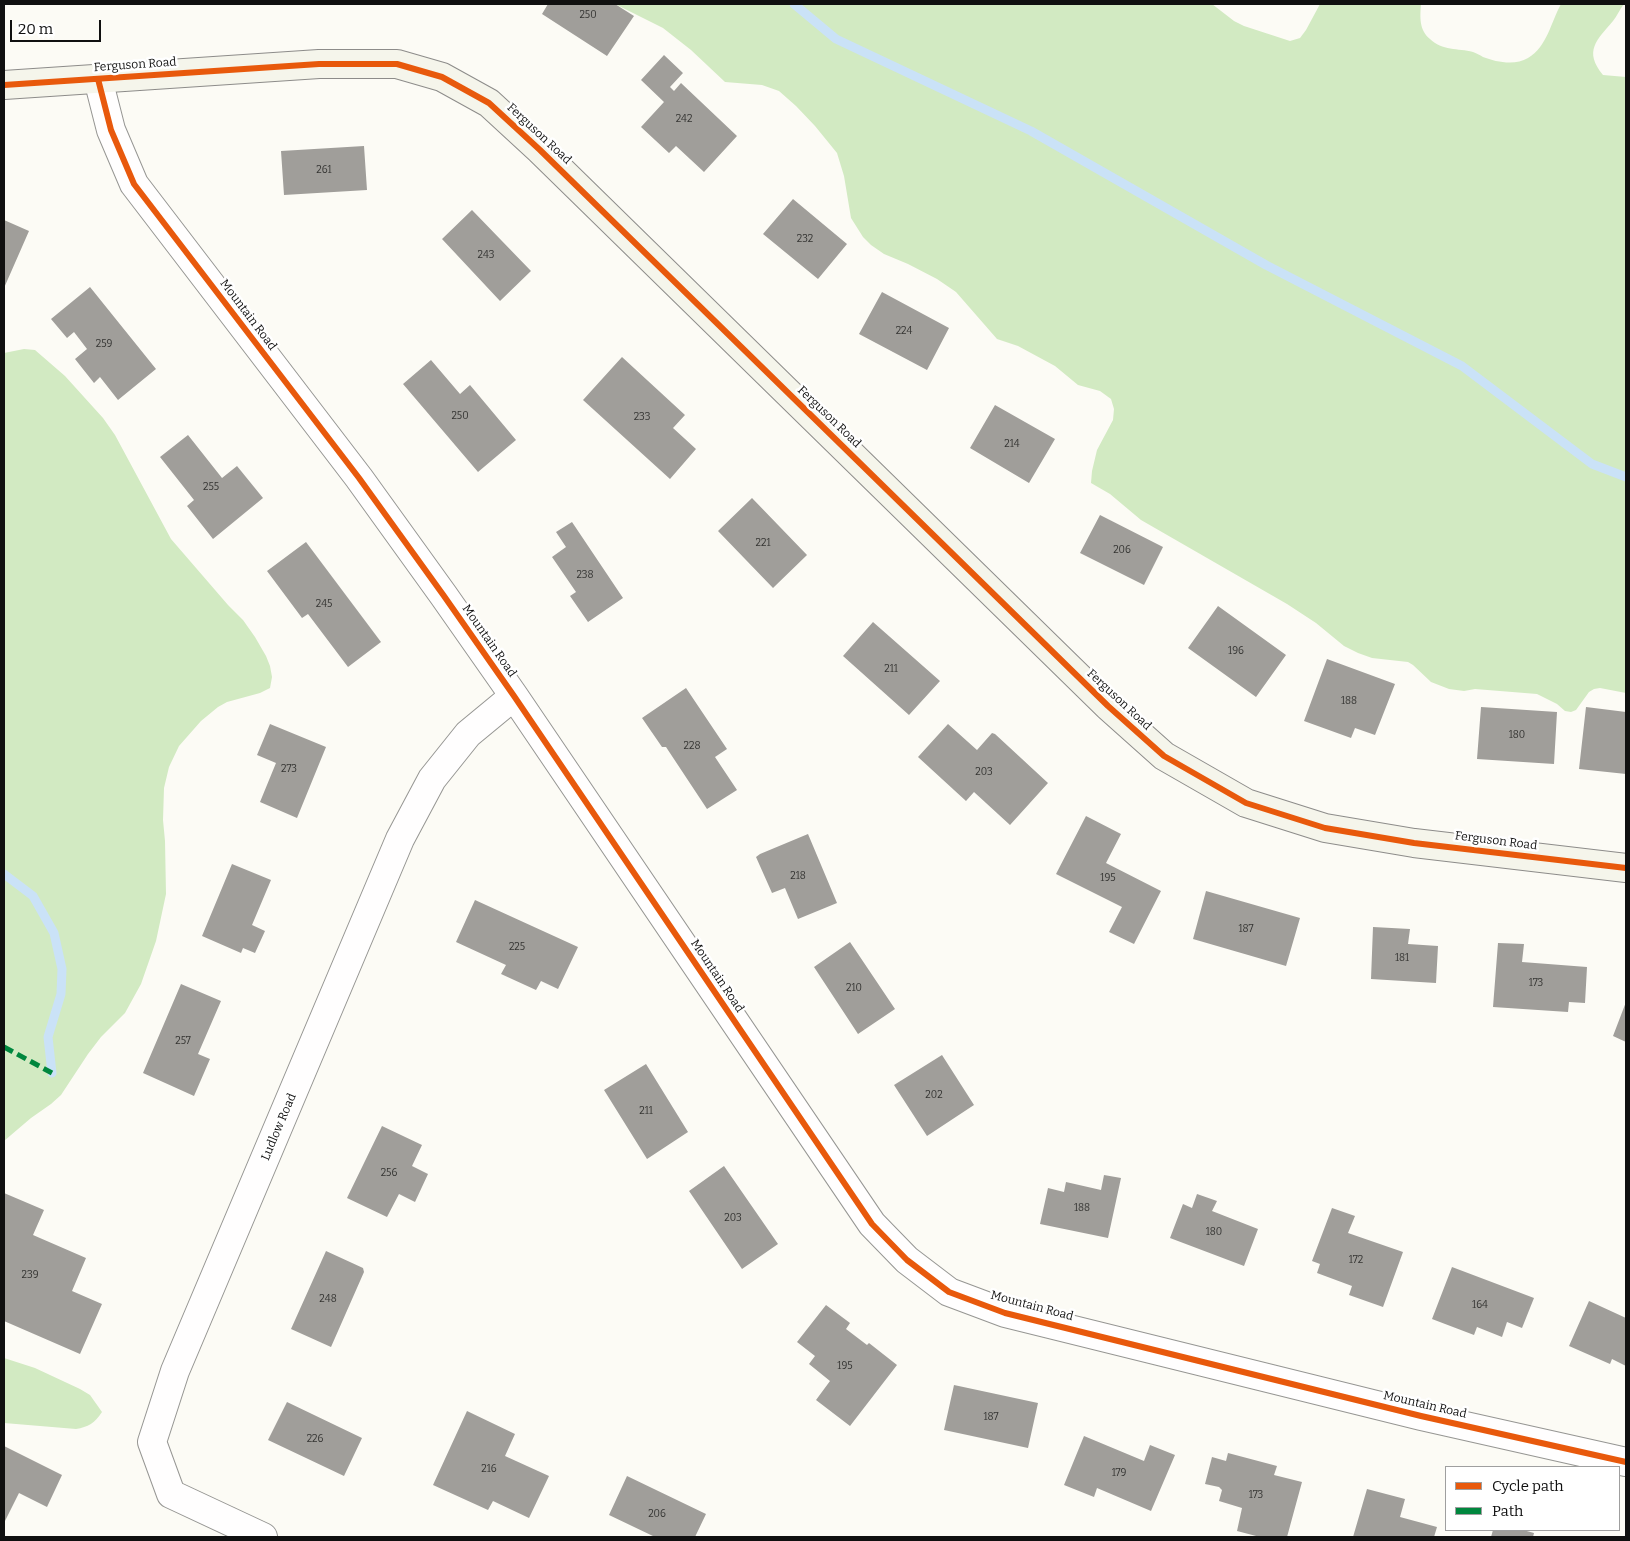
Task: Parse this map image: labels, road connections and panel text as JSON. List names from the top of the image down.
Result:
{
  "streets": {
    "street": ["Ferguson Road", "Mountain Road", "Ludlow Road"]
  },
  "crossings": [
    ["Ferguson Road", "Mountain Road"],
    ["Mountain Road", "Ludlow Road"]
  ],
  "house_numbers": [
    "250",
    "242",
    "261",
    "232",
    "243",
    "224",
    "259",
    "250",
    "233",
    "214",
    "255",
    "221",
    "206",
    "238",
    "245",
    "196",
    "211",
    "188",
    "180",
    "228",
    "273",
    "203",
    "218",
    "195",
    "187",
    "225",
    "181",
    "173",
    "210",
    "257",
    "202",
    "211",
    "256",
    "188",
    "203",
    "180",
    "172",
    "239",
    "248",
    "164",
    "195",
    "187",
    "226",
    "216",
    "179",
    "173",
    "206"
  ],
  "legend": ["Cycle path", "Path"],
  "scale_bar": "20 m"
}
